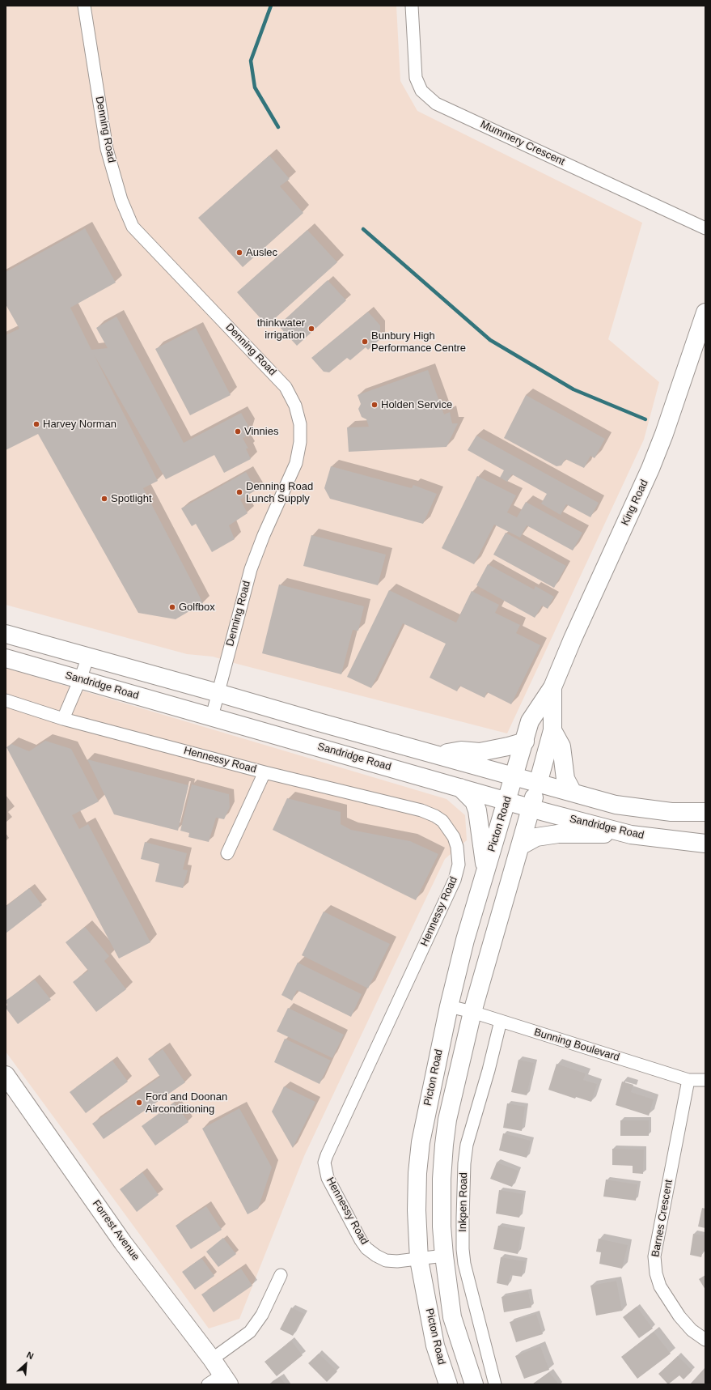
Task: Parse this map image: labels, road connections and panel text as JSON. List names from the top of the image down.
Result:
{
  "streets": {
    "main road": [
      "King Road",
      "Sandridge Road",
      "Picton Road",
      "Forrest Avenue"
    ],
    "street": [
      "Denning Road",
      "Mummery Crescent",
      "Hennessy Road",
      "Bunning Boulevard",
      "Inkpen Road",
      "Barnes Crescent"
    ]
  },
  "crossings": [
    ["Denning Road", "Sandridge Road"],
    ["King Road", "Picton Road"],
    ["Sandridge Road", "Picton Road"],
    ["Hennessy Road", "Picton Road"],
    ["Picton Road", "Bunning Boulevard"],
    ["Bunning Boulevard", "Inkpen Road"],
    ["Bunning Boulevard", "Barnes Crescent"]
  ],
  "places": [
    "Auslec",
    "thinkwater irrigation",
    "Bunbury High Performance Centre",
    "Holden Service",
    "Harvey Norman",
    "Vinnies",
    "Denning Road Lunch Supply",
    "Spotlight",
    "Golfbox",
    "Ford and Doonan Airconditioning"
  ],
  "north": "top right"
}
